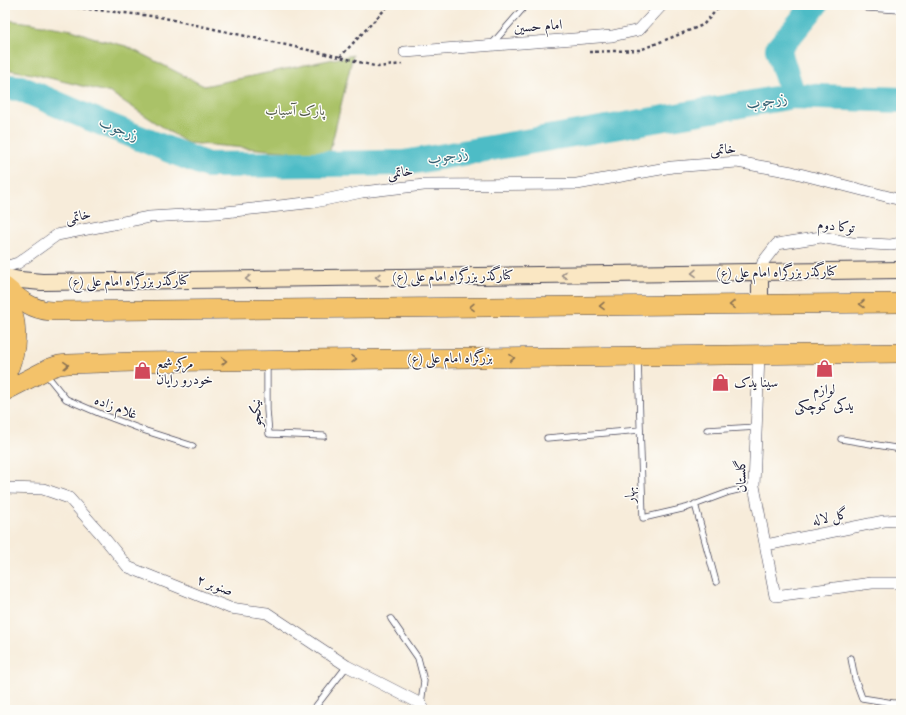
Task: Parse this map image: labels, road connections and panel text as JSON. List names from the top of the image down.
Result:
{
  "streets": {
    "highway": ["بزرگراه امام علی (ع)"],
    "main road": ["کنارگذر بزرگراه امام علی (ع)"],
    "street": [
      "امام حسین",
      "خاتمی",
      "توکا دوم",
      "گلستان",
      "گل لاله",
      "صنوبر ۲"
    ],
    "lane": ["غلام زاده", "نیکجو", "بهار"]
  },
  "crossings": [
    ["توکا دوم", "کنارگذر بزرگراه امام علی (ع)"],
    ["بزرگراه امام علی (ع)", "غلام زاده"],
    ["بزرگراه امام علی (ع)", "نیکجو"],
    ["بزرگراه امام علی (ع)", "گلستان"],
    ["بزرگراه امام علی (ع)", "بهار"],
    ["گلستان", "بهار"],
    ["گلستان", "گل لاله"]
  ],
  "one_way": ["کنارگذر بزرگراه امام علی (ع)"],
  "water": ["زرجوب"],
  "parks": ["پارک آسیاب"],
  "places": {
    "shop": ["لوازم یدکی کوچکی", "مرکز شمع خودرو رایان", "سینا یدک"]
  }
}
